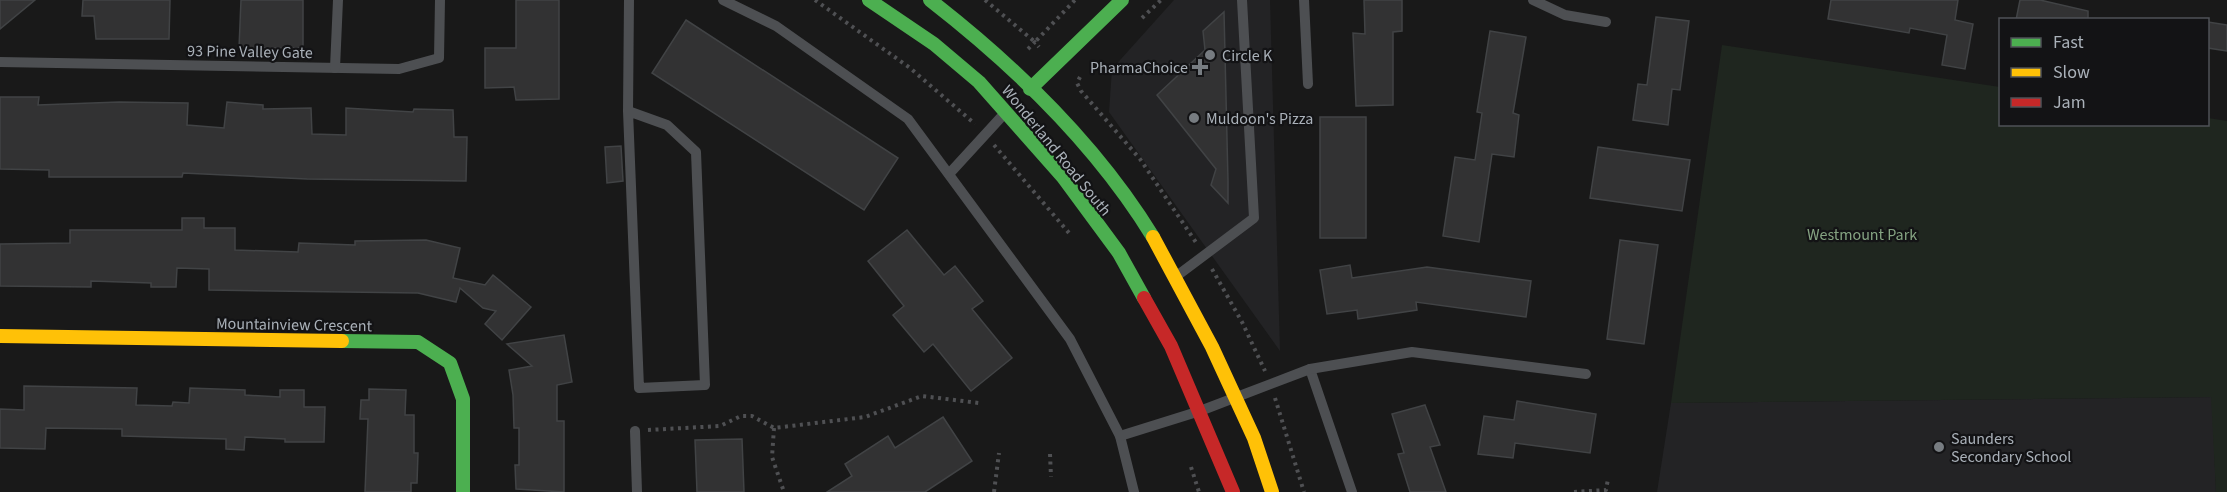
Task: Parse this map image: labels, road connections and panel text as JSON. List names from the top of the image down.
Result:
{
  "streets": {
    "main road": ["Wonderland Road South", "Mountainview Crescent"],
    "lane": ["93 Pine Valley Gate"]
  },
  "parks": ["Westmount Park"],
  "places": {
    "other": ["Circle K", "Muldoon's Pizza", "Saunders Secondary School"],
    "health": ["PharmaChoice"]
  },
  "legend": ["Fast", "Slow", "Jam"]
}
